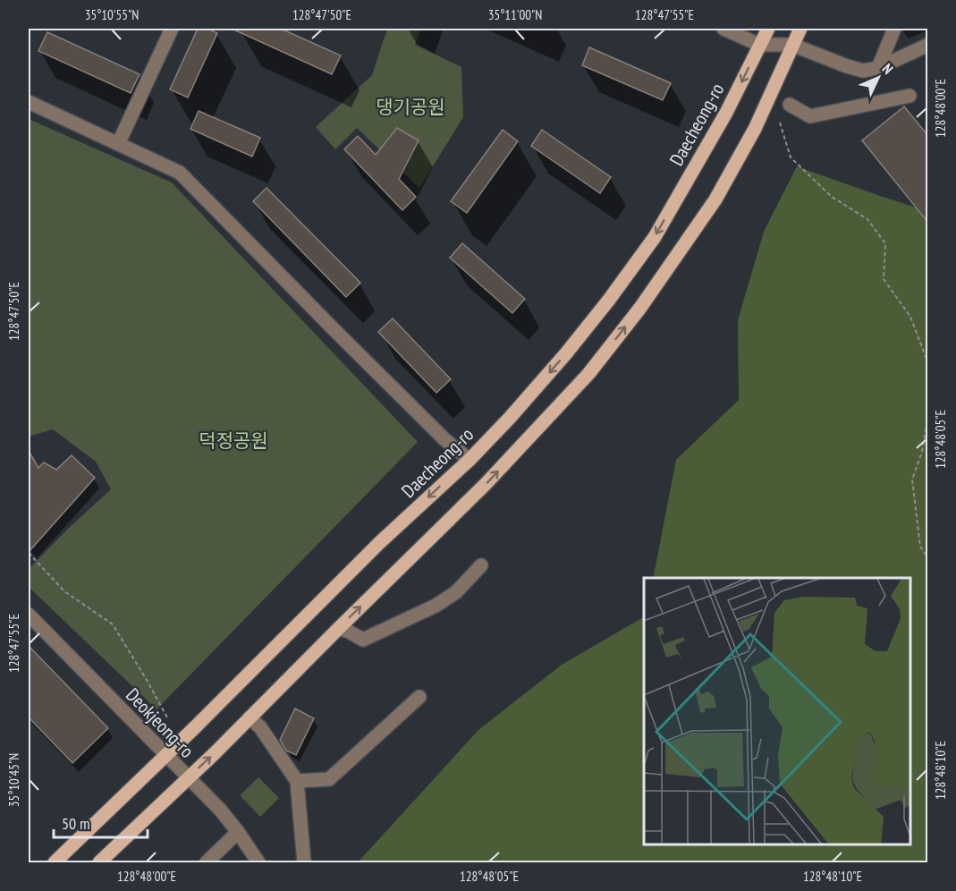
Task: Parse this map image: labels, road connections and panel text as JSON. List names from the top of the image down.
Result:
{
  "streets": {
    "main road": ["Daecheong-ro"],
    "street": ["Deokjeong-ro"]
  },
  "crossings": [
    ["Daecheong-ro", "Deokjeong-ro"]
  ],
  "parks": ["댕기공원", "덕정공원"],
  "scale_bar": "50 m",
  "north": "top right",
  "coordinates": [
    "35°10'55\"N",
    "128°47'50\"E",
    "35°11'00\"N",
    "128°47'55\"E",
    "128°48'00\"E",
    "128°48'05\"E",
    "128°48'10\"E",
    "35°10'45\"N"
  ]
}
